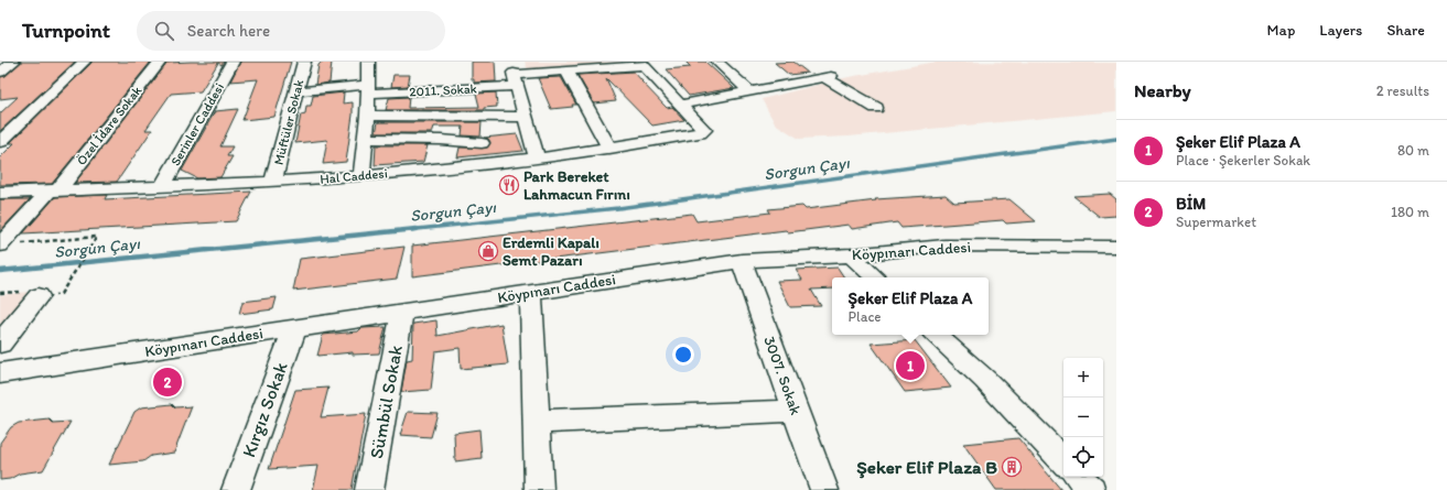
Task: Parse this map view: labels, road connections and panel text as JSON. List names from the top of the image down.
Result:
{
  "streets": {
    "street": [
      "2011. Sokak",
      "Müftüler Sokak",
      "Serinler Caddesi",
      "Özel İdare Sokak",
      "Hal Caddesi",
      "Köypınarı Caddesi",
      "3007. Sokak",
      "Sümbül Sokak",
      "Kırgız Sokak"
    ]
  },
  "crossings": [
    ["2011. Sokak", "Müftüler Sokak"],
    ["Müftüler Sokak", "Hal Caddesi"],
    ["Serinler Caddesi", "Hal Caddesi"],
    ["Özel İdare Sokak", "Hal Caddesi"],
    ["Köypınarı Caddesi", "3007. Sokak"],
    ["Köypınarı Caddesi", "Sümbül Sokak"],
    ["Köypınarı Caddesi", "Kırgız Sokak"]
  ],
  "water": ["Sorgun Çayı"],
  "places": {
    "restaurant": ["Park Bereket Lahmacun Fırını"],
    "shop": ["Erdemli Kapalı Semt Pazarı"],
    "building": ["Şeker Elif Plaza B"]
  },
  "page": {
    "header": "Turnpoint",
    "search": "Search here",
    "nav": ["Map", "Layers", "Share"],
    "heading": ["Nearby", "2 results"],
    "list": [
      {
        "mark": "1",
        "name": "Şeker Elif Plaza A",
        "note": "Place · Şekerler Sokak",
        "value": "80 m"
      },
      {
        "mark": "2",
        "name": "BİM",
        "note": "Supermarket",
        "value": "180 m"
      }
    ],
    "popup": ["Şeker Elif Plaza A", "Place"],
    "pins": ["1", "2"],
    "map_buttons": ["+", "−"]
  }
}
